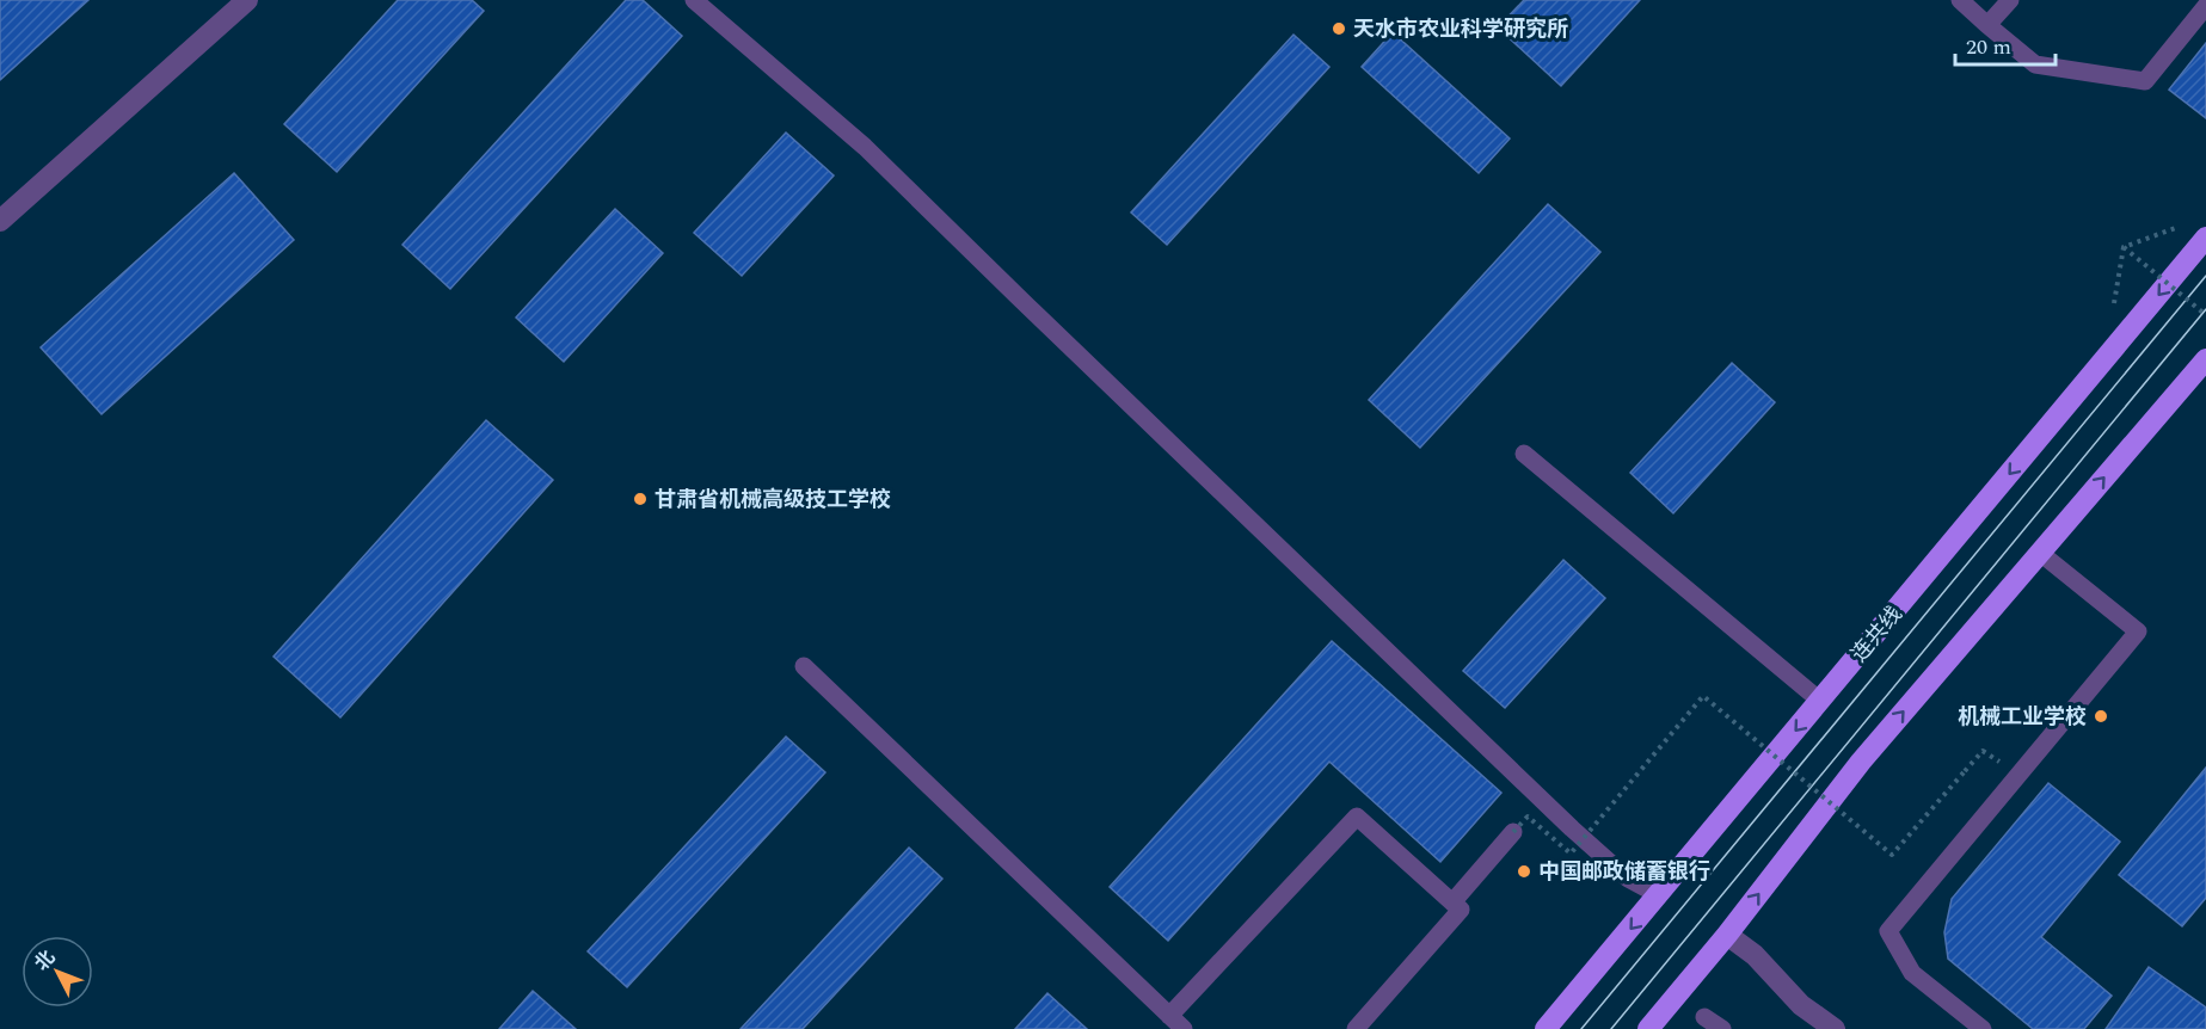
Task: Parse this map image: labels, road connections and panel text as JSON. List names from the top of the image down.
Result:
{
  "streets": {
    "highway": ["连共线"]
  },
  "places": [
    "天水市农业科学研究所",
    "甘肃省机械高级技工学校",
    "机械工业学校",
    "中国邮政储蓄银行"
  ],
  "scale_bar": "20 m",
  "north": "top left"
}
